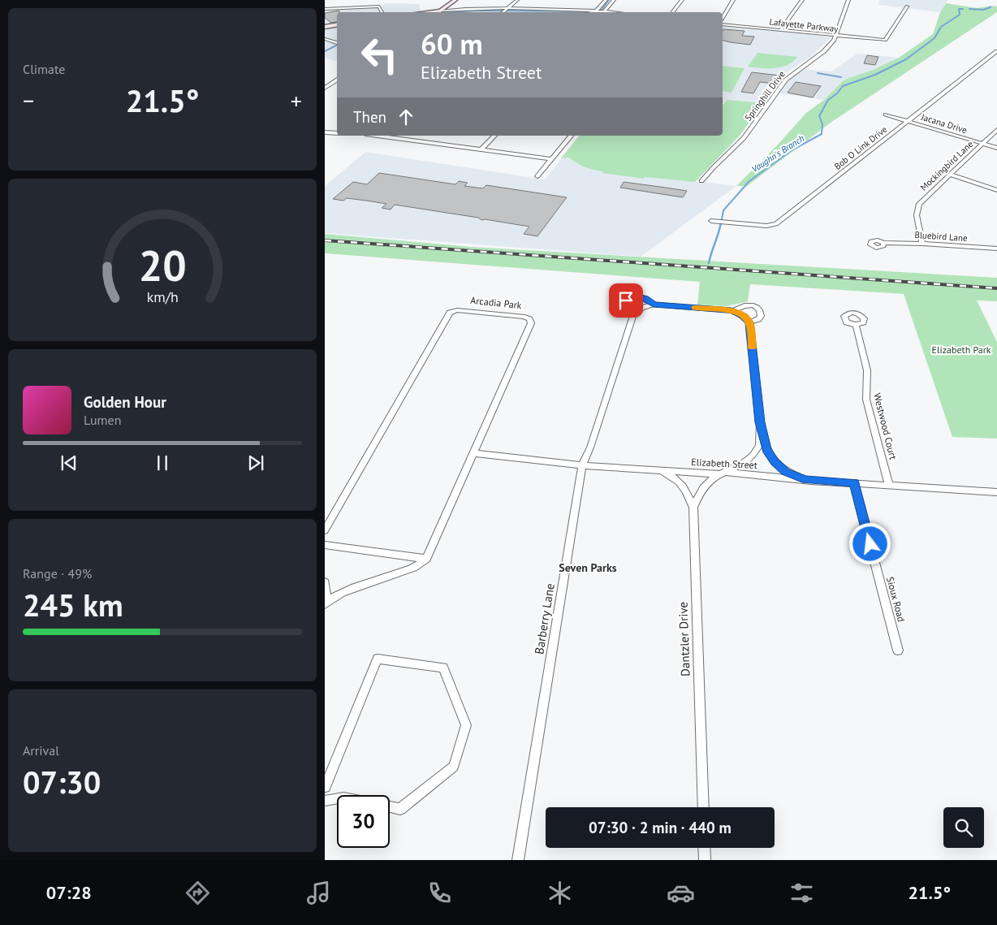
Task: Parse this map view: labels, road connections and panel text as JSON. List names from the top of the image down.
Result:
{
  "streets": {
    "street": [
      "Lafayette Parkway",
      "Springhill Drive",
      "Jacana Drive",
      "Bob O Link Drive",
      "Mockingbird Lane",
      "Bluebird Lane",
      "Arcadia Park",
      "Westwood Court",
      "Elizabeth Street",
      "Sioux Road",
      "Barberry Lane",
      "Dantzler Drive"
    ]
  },
  "crossings": [
    ["Lafayette Parkway", "Springhill Drive"],
    ["Jacana Drive", "Bob O Link Drive"],
    ["Jacana Drive", "Mockingbird Lane"],
    ["Mockingbird Lane", "Bluebird Lane"],
    ["Arcadia Park", "Elizabeth Street"],
    ["Westwood Court", "Elizabeth Street"],
    ["Elizabeth Street", "Sioux Road"],
    ["Elizabeth Street", "Barberry Lane"],
    ["Elizabeth Street", "Dantzler Drive"]
  ],
  "districts": ["Seven Parks"],
  "water": ["Vaughn's Branch"],
  "parks": ["Elizabeth Park"],
  "page": {
    "tile": [
      "Climate",
      ["Range · 49%", "245 km"],
      ["Arrival", "07:30"]
    ],
    "turn": ["60 m", "Elizabeth Street"],
    "heat": ["−", "21.5°", "+"],
    "then": "Then",
    "song": ["Golden Hour", "Lumen"],
    "limit": "30",
    "trip": "07:30 · 2 min · 440 m",
    "tabs": ["07:28", "21.5°"],
    "gauge": ["20", "km/h"]
  }
}
